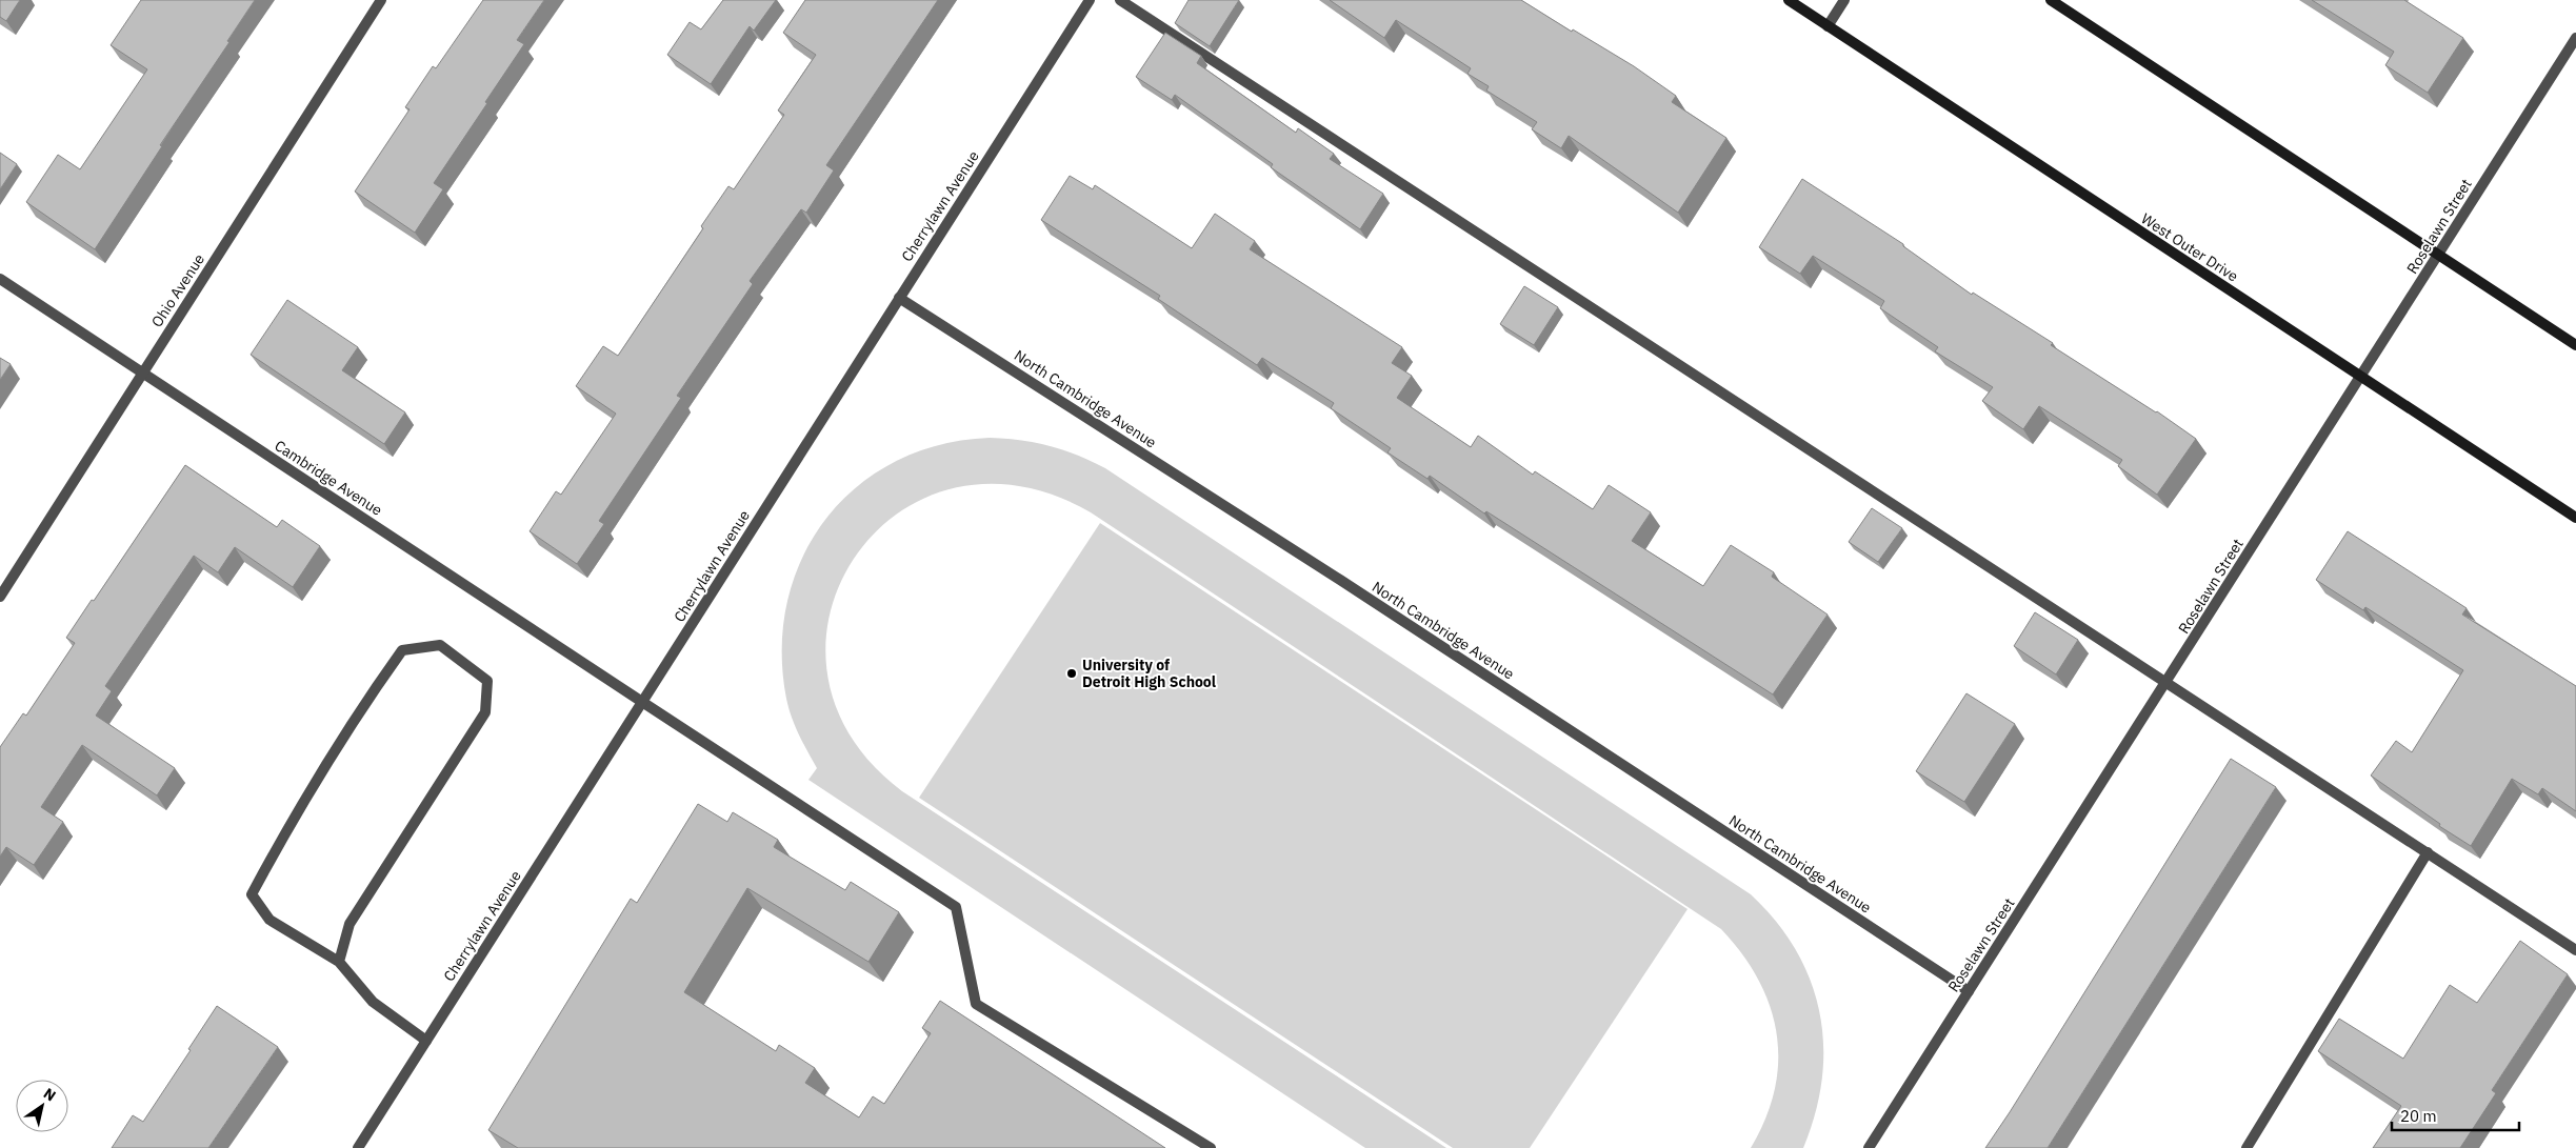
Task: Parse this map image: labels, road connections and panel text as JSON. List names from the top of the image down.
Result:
{
  "streets": {
    "main road": ["West Outer Drive"],
    "street": [
      "Cherrylawn Avenue",
      "Roselawn Street",
      "Ohio Avenue",
      "North Cambridge Avenue",
      "Cambridge Avenue"
    ]
  },
  "crossings": [
    ["Cherrylawn Avenue", "North Cambridge Avenue"],
    ["Cherrylawn Avenue", "Cambridge Avenue"],
    ["Roselawn Street", "West Outer Drive"],
    ["Roselawn Street", "North Cambridge Avenue"],
    ["Ohio Avenue", "Cambridge Avenue"]
  ],
  "places": ["University of Detroit High School"],
  "scale_bar": "20 m",
  "north": "top right"
}
